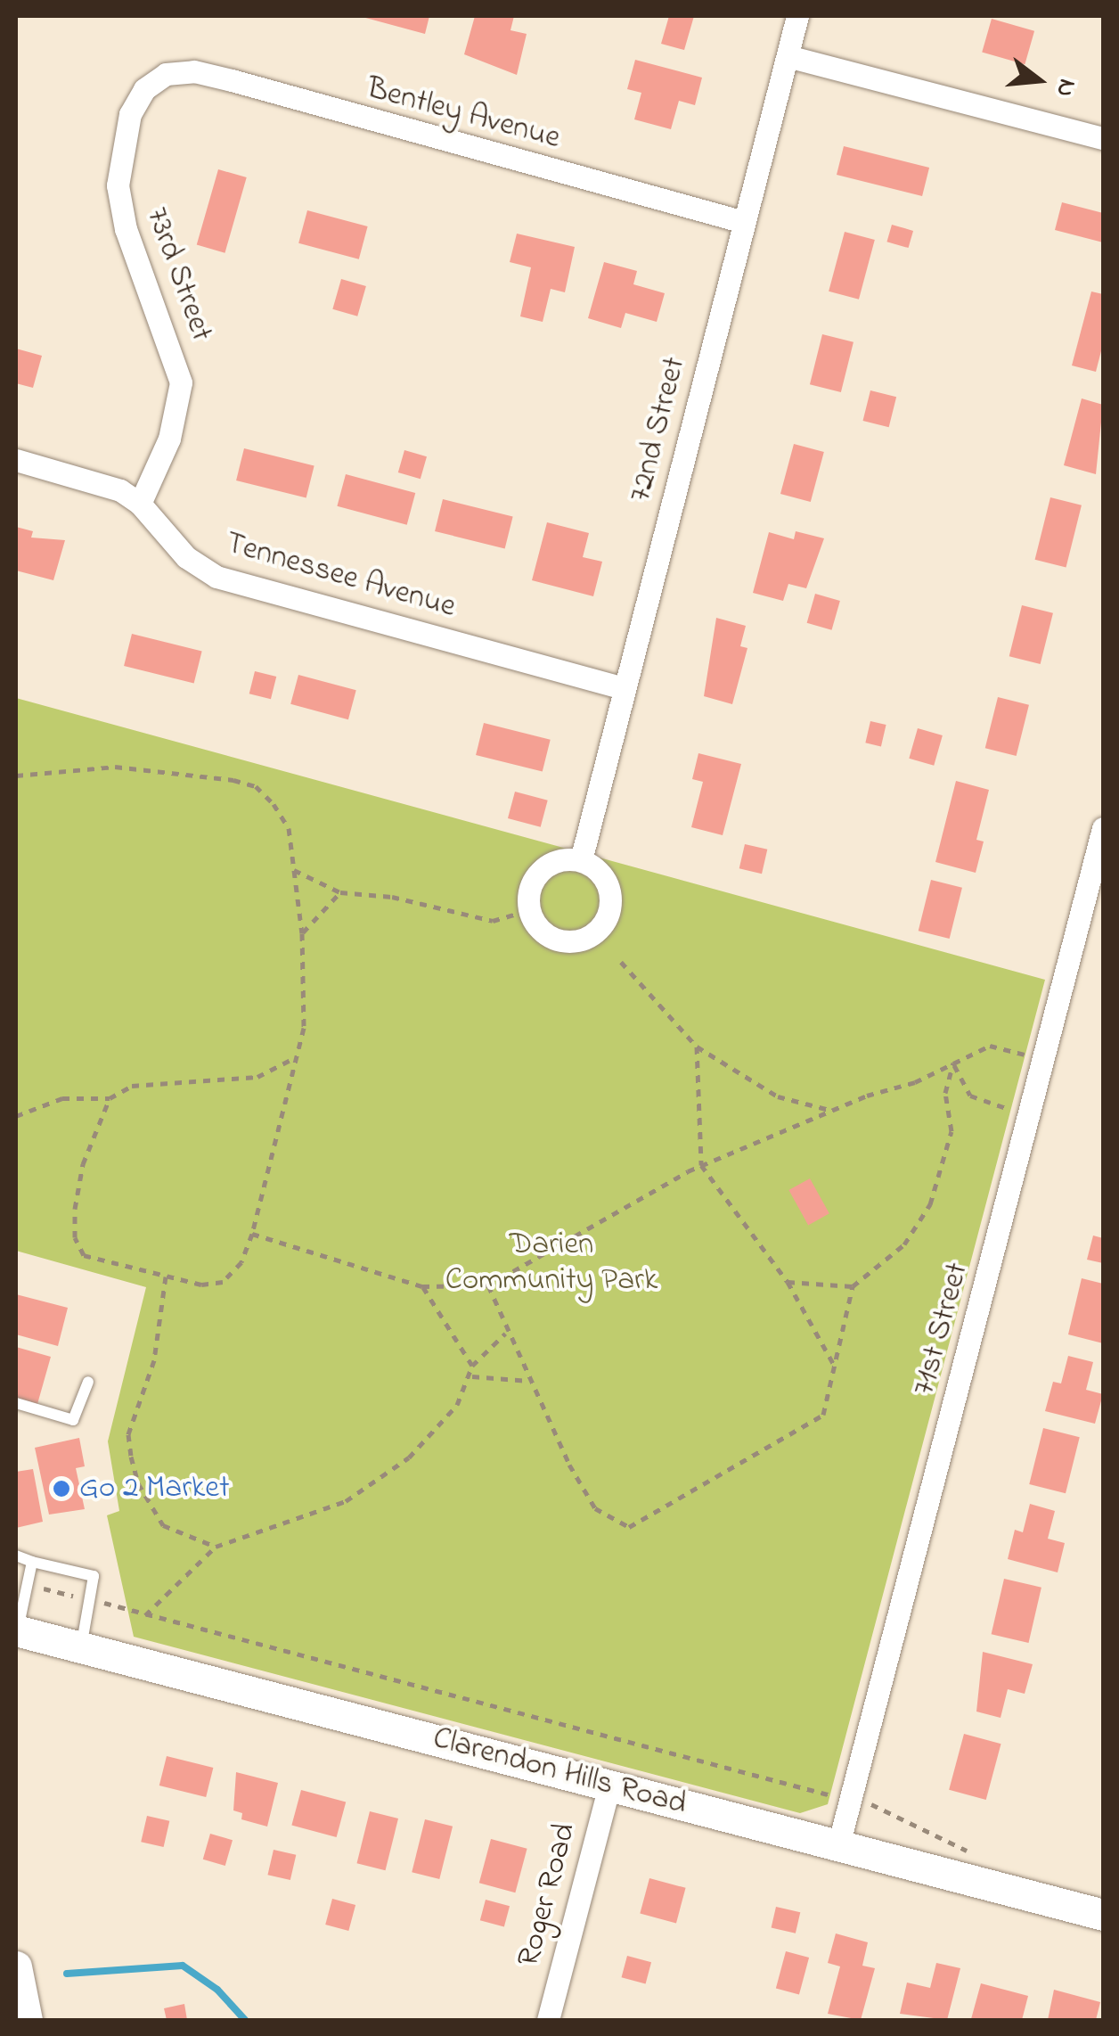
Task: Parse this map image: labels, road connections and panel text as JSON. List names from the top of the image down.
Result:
{
  "streets": {
    "street": [
      "Bentley Avenue",
      "73rd Street",
      "72nd Street",
      "Tennessee Avenue",
      "71st Street",
      "Clarendon Hills Road",
      "Roger Road"
    ]
  },
  "crossings": [
    ["Bentley Avenue", "73rd Street"],
    ["Bentley Avenue", "72nd Street"],
    ["73rd Street", "Tennessee Avenue"],
    ["72nd Street", "Tennessee Avenue"],
    ["71st Street", "Clarendon Hills Road"],
    ["Clarendon Hills Road", "Roger Road"]
  ],
  "parks": ["Darien Community Park"],
  "places": ["Go 2 Market"],
  "north": "right"
}
